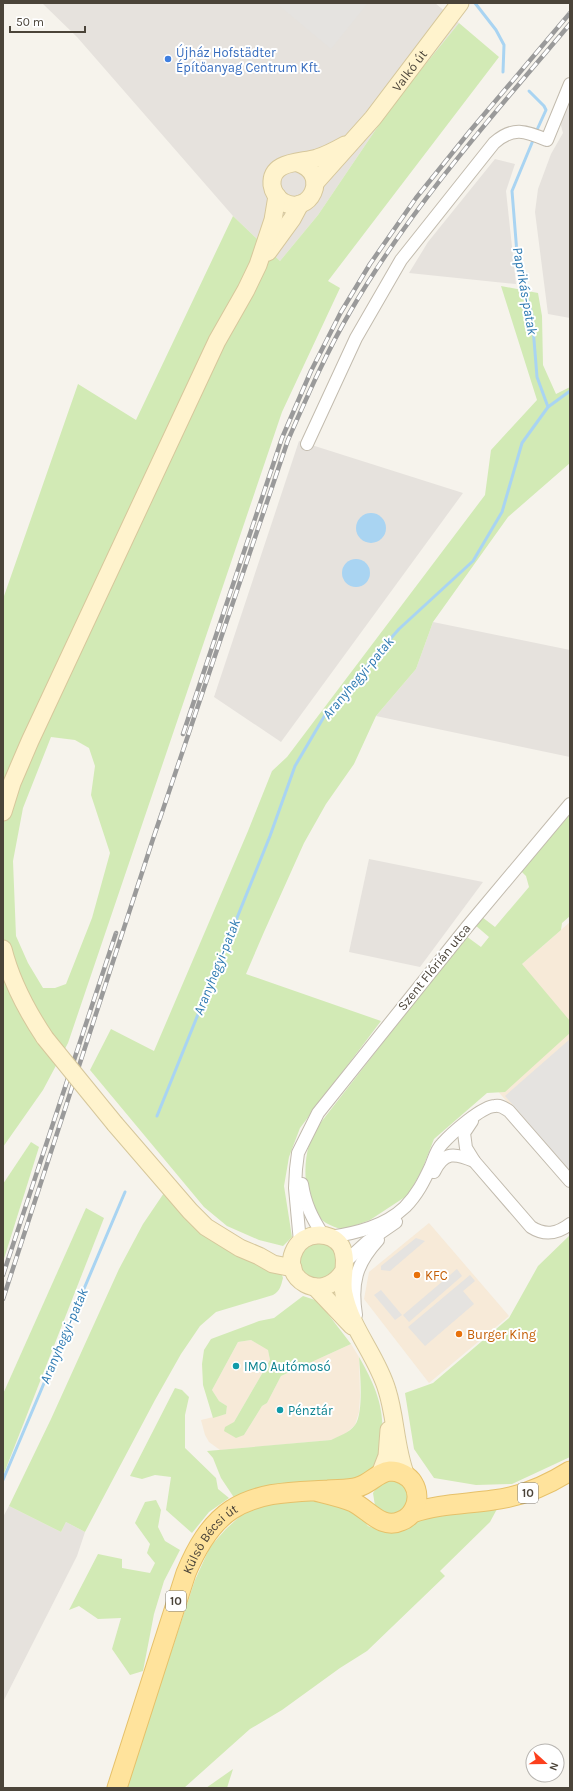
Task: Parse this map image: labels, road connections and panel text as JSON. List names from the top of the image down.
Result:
{
  "streets": {
    "main road": ["10", "Külső Bécsi út"],
    "street": ["Valkó út", "Szent Flórián utca"]
  },
  "crossings": [
    ["10", "Külső Bécsi út"]
  ],
  "water": ["Paprikás-patak", "Aranyhegyi-patak"],
  "places": [
    "Újház Hofstädter Építőanyag Centrum Kft.",
    "KFC",
    "Burger King",
    "IMO Autómosó",
    "Pénztár"
  ],
  "scale_bar": "50 m",
  "north": "right"
}
